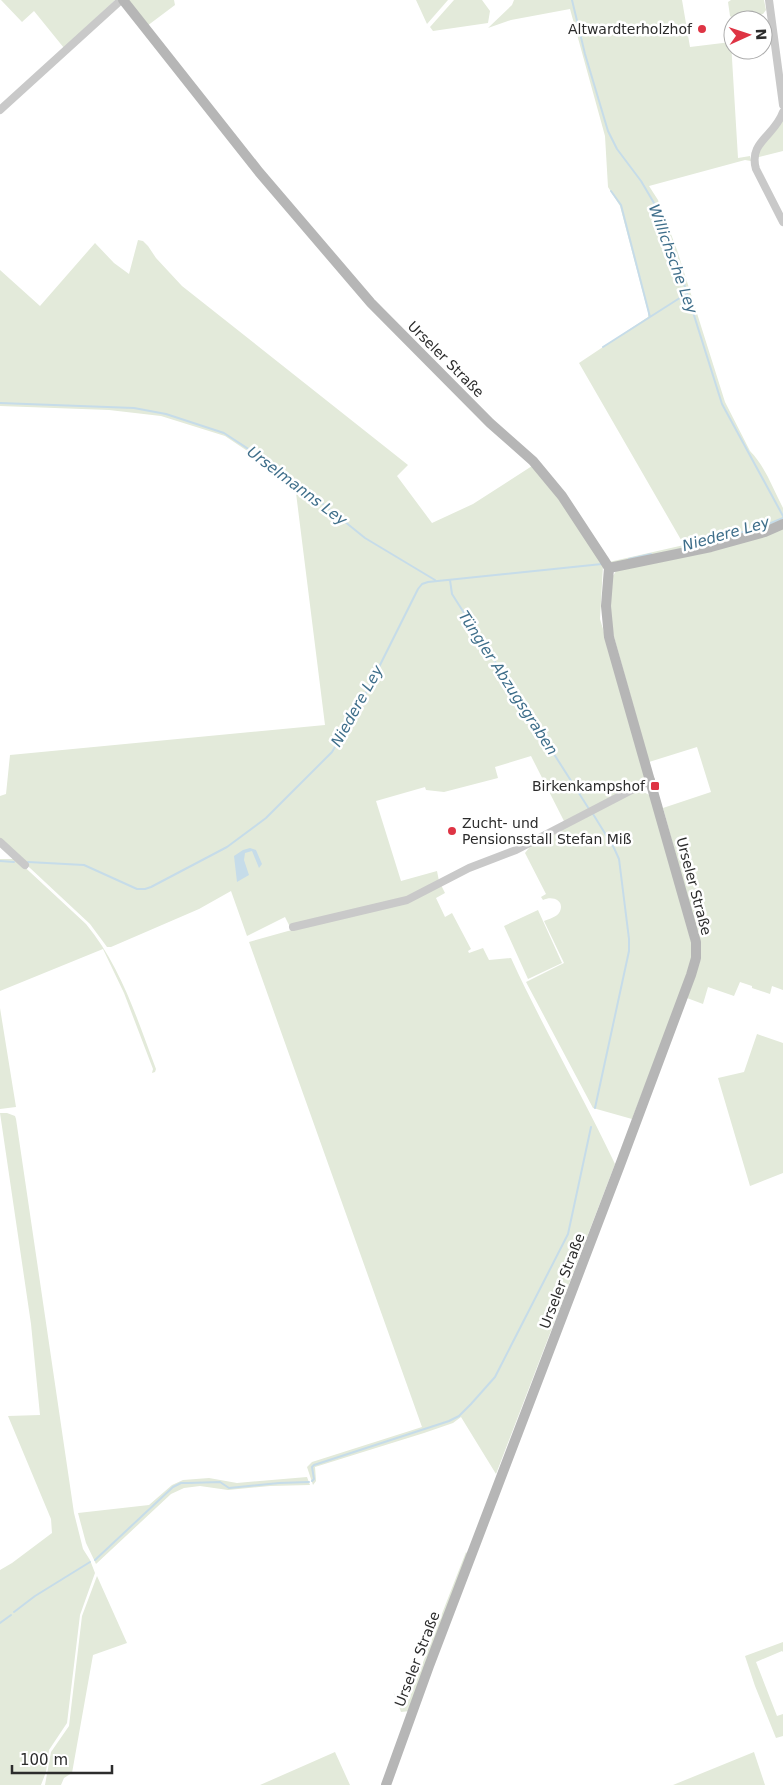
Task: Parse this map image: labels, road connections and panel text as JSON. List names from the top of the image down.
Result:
{
  "streets": {
    "street": ["Urseler Straße"]
  },
  "water": [
    "Willichsche Ley",
    "Urselmanns Ley",
    "Niedere Ley",
    "Tüngler Abzugsgraben"
  ],
  "places": {
    "other": ["Altwardterholzhof", "Zucht- und Pensionsstall Stefan Miß"],
    "transit": ["Birkenkampshof"]
  },
  "scale_bar": "100 m",
  "north": "right"
}
